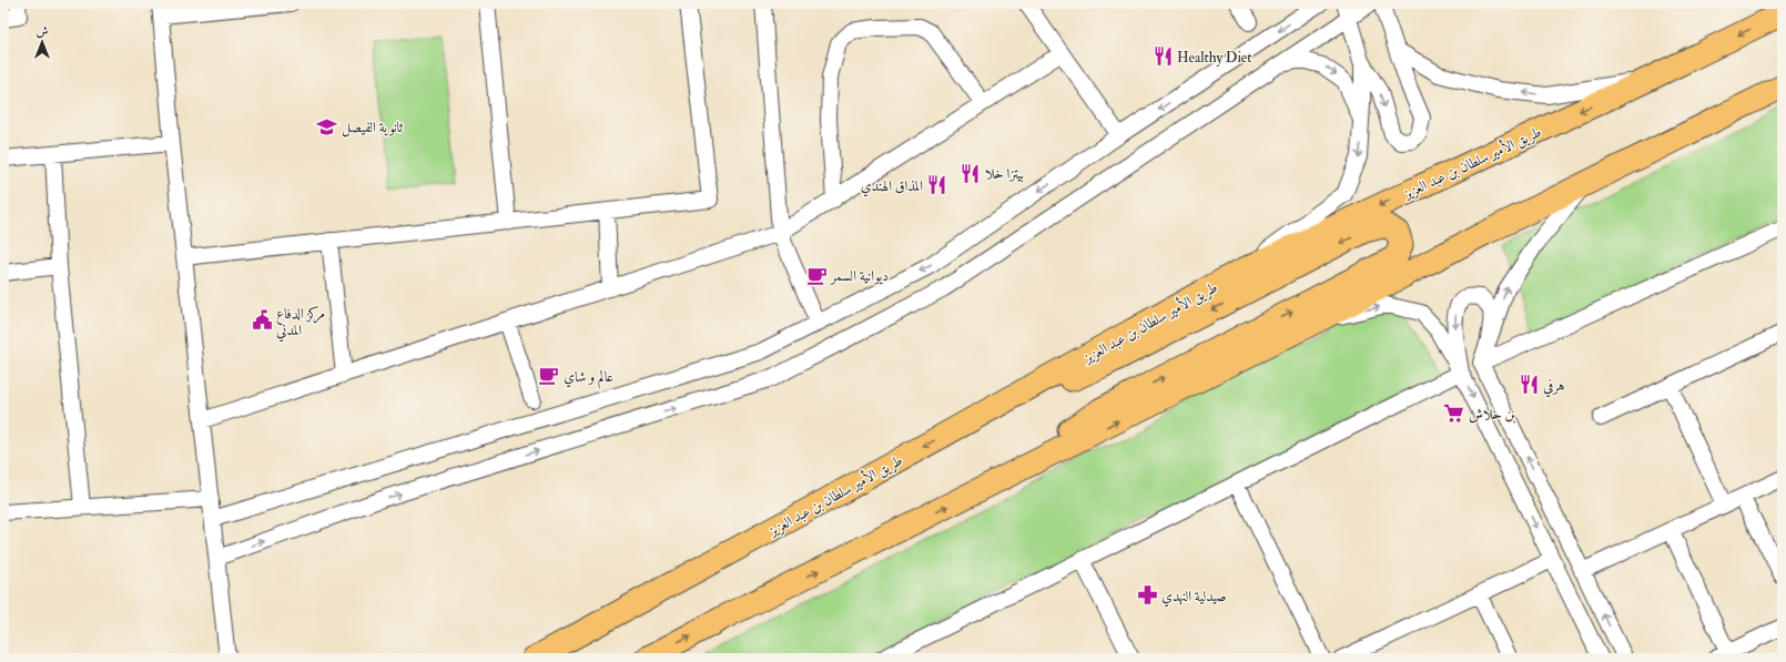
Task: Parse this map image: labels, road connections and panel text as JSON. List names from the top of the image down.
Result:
{
  "streets": {
    "highway": ["طريق الأمير سلطان بن عبد العزيز"]
  },
  "places": {
    "restaurant": [
      "Healthy Diet",
      "بيتزا خلا",
      "المذاق الهندي",
      "هرفي"
    ],
    "school or university": ["ثانوية الفيصل"],
    "cafe": ["ديوانية السمر", "عالم و شاي"],
    "public building": ["مركز الدفاع المدني"],
    "supermarket": ["بن حلاش"],
    "pharmacy": ["صيدلية النهدي"]
  },
  "north": "top"
}
